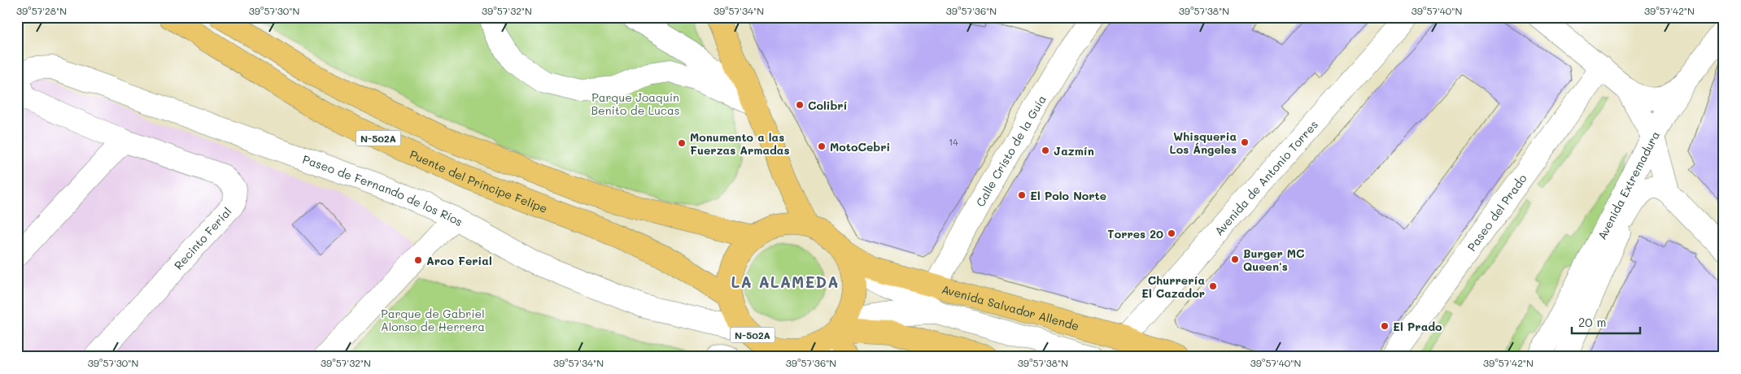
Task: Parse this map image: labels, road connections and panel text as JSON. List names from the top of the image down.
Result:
{
  "streets": {
    "main road": ["N-502A", "Puente del Príncipe Felipe", "Avenida Salvador Allende"],
    "street": [
      "Calle Cristo de la Guía",
      "Avenida de Antonio Torres",
      "Paseo de Fernando de los Ríos",
      "Avenida Extremadura",
      "Paseo del Prado",
      "Recinto Ferial"
    ]
  },
  "crossings": [
    ["N-502A", "Puente del Príncipe Felipe"],
    ["N-502A", "Paseo de Fernando de los Ríos"],
    ["N-502A", "Avenida Salvador Allende"],
    ["Calle Cristo de la Guía", "Avenida Salvador Allende"],
    ["Avenida de Antonio Torres", "Avenida Salvador Allende"],
    ["Puente del Príncipe Felipe", "Paseo de Fernando de los Ríos"],
    ["Puente del Príncipe Felipe", "Avenida Salvador Allende"],
    ["Paseo de Fernando de los Ríos", "Recinto Ferial"],
    ["Paseo de Fernando de los Ríos", "Avenida Salvador Allende"]
  ],
  "districts": ["LA ALAMEDA"],
  "parks": ["Parque Joaquín Benito de Lucas", "Parque de Gabriel Alonso de Herrera"],
  "places": [
    "Colibrí",
    "Whisqueria Los Ángeles",
    "Monumento a las Fuerzas Armadas",
    "MotoCebri",
    "Jazmín",
    "El Polo Norte",
    "Torres 20",
    "Burger MC Queen's",
    "Arco Ferial",
    "Churrería El Cazador",
    "El Prado"
  ],
  "house_numbers": ["14"],
  "scale_bar": "20 m",
  "coordinates": [
    "39°57'28\"N",
    "39°57'30\"N",
    "39°57'32\"N",
    "39°57'34\"N",
    "39°57'36\"N",
    "39°57'38\"N",
    "39°57'40\"N",
    "39°57'42\"N"
  ]
}
